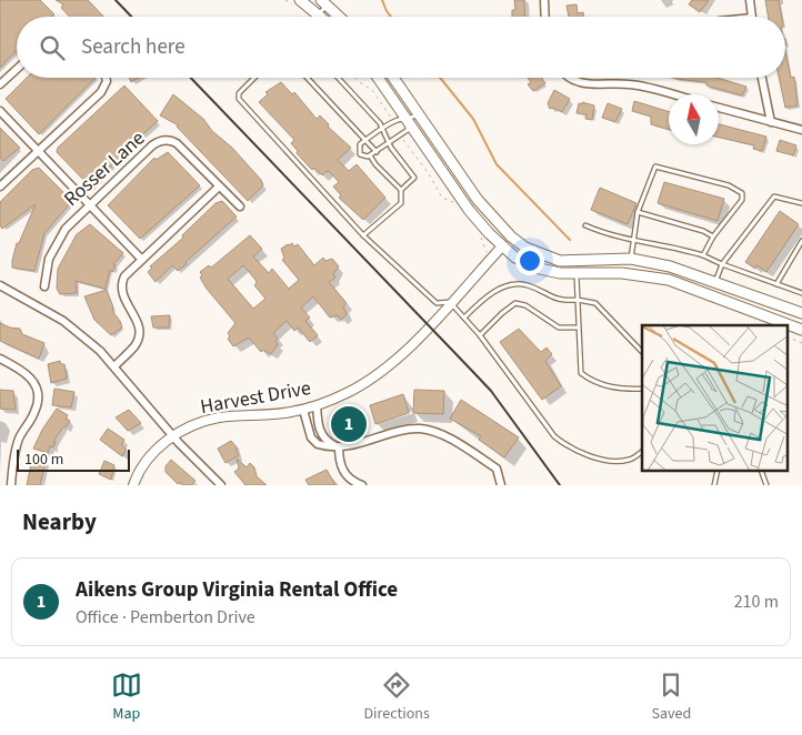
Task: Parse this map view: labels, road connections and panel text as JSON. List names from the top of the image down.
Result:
{
  "streets": {
    "street": ["Rosser Lane", "Harvest Drive"]
  },
  "scale_bar": "100 m",
  "north": "top",
  "page": {
    "search": "Search here",
    "pins": "1",
    "scale": "100 m",
    "heading": "Nearby",
    "list": [
      {
        "mark": "1",
        "name": "Aikens Group Virginia Rental Office",
        "note": "Office · Pemberton Drive",
        "value": "210 m"
      }
    ],
    "nav": ["Map", "Directions", "Saved"]
  }
}
